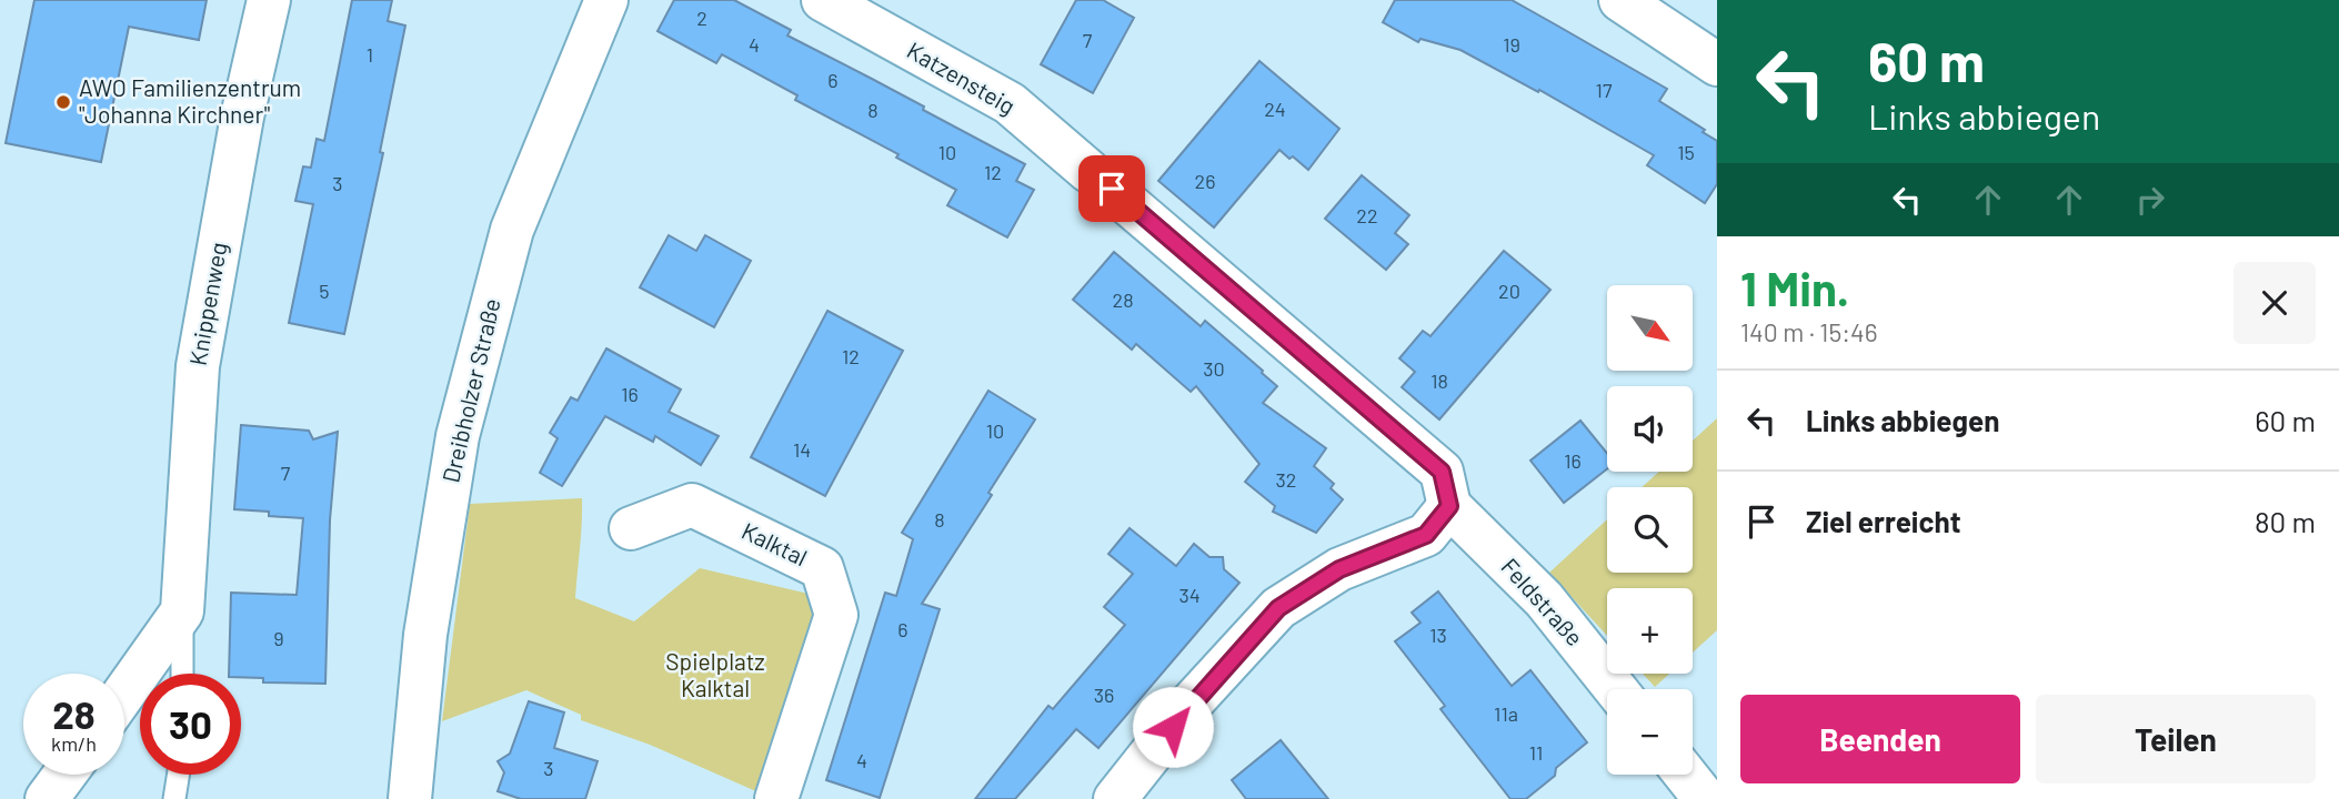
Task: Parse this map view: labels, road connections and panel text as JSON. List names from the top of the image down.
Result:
{
  "streets": {
    "street": [
      "Katzensteig",
      "Knippenweg",
      "Dreibholzer Straße",
      "Kalktal",
      "Feldstraße"
    ]
  },
  "crossings": [
    ["Katzensteig", "Feldstraße"]
  ],
  "parks": ["Spielplatz Kalktal"],
  "places": ["AWO Familienzentrum \"Johanna Kirchner\""],
  "house_numbers": [
    "2",
    "7",
    "4",
    "19",
    "1",
    "6",
    "17",
    "24",
    "8",
    "10",
    "15",
    "12",
    "26",
    "3",
    "22",
    "5",
    "20",
    "28",
    "12",
    "30",
    "18",
    "16",
    "10",
    "14",
    "16",
    "7",
    "32",
    "8",
    "34",
    "6",
    "13",
    "9",
    "36",
    "11a",
    "11",
    "4",
    "3"
  ],
  "north": "bottom right",
  "page": {
    "turn": ["60 m", "Links abbiegen"],
    "heading": ["1 Min.", "140 m · 15:46"],
    "map_buttons": ["+", "−"],
    "list": [
      {
        "name": "Links abbiegen",
        "value": "60 m"
      },
      {
        "name": "Ziel erreicht",
        "value": "80 m"
      }
    ],
    "speed": "28 km/h",
    "limit": "30",
    "buttons": ["Beenden", "Teilen"]
  }
}
